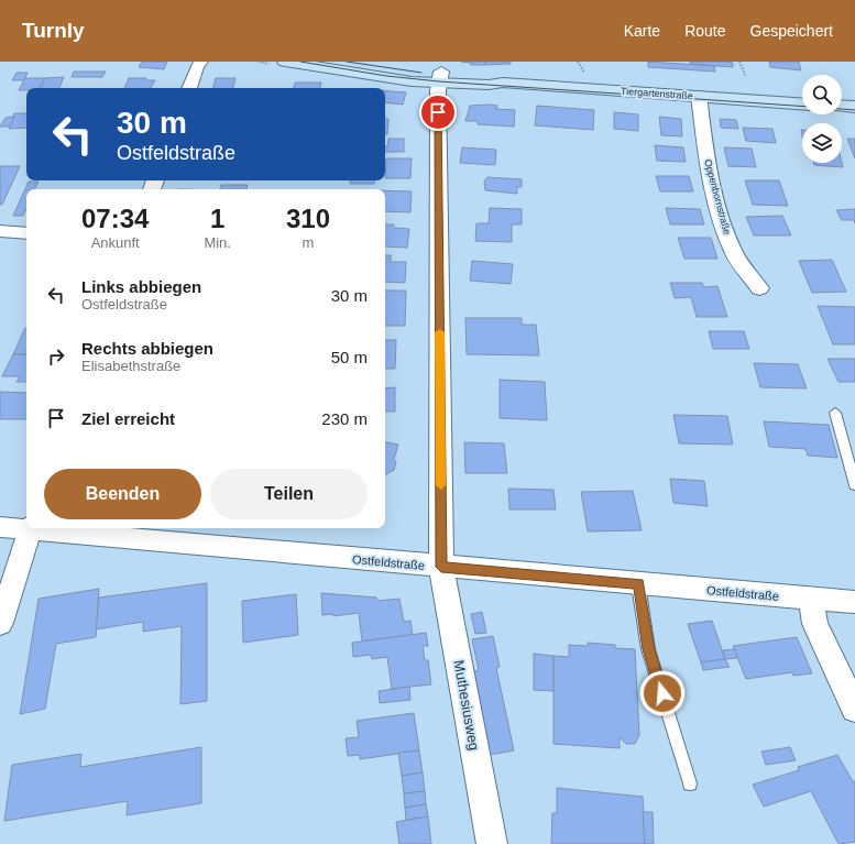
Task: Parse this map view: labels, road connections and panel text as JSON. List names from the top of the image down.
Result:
{
  "streets": {
    "main road": ["Tiergartenstraße"],
    "street": ["Oppenbornstraße", "Ostfeldstraße", "Muthesiusweg"]
  },
  "crossings": [
    ["Tiergartenstraße", "Oppenbornstraße"],
    ["Tiergartenstraße", "Muthesiusweg"],
    ["Ostfeldstraße", "Muthesiusweg"]
  ],
  "page": {
    "header": "Turnly",
    "nav": ["Karte", "Route", "Gespeichert"],
    "turn": ["30 m", "Ostfeldstraße"],
    "eta": [
      "07:34",
      "Ankunft",
      "1",
      "Min.",
      "310",
      "m"
    ],
    "list": [
      {
        "name": "Links abbiegen",
        "note": "Ostfeldstraße",
        "value": "30 m"
      },
      {
        "name": "Rechts abbiegen",
        "note": "Elisabethstraße",
        "value": "50 m"
      },
      {
        "name": "Ziel erreicht",
        "value": "230 m"
      }
    ],
    "buttons": ["Beenden", "Teilen"]
  }
}
